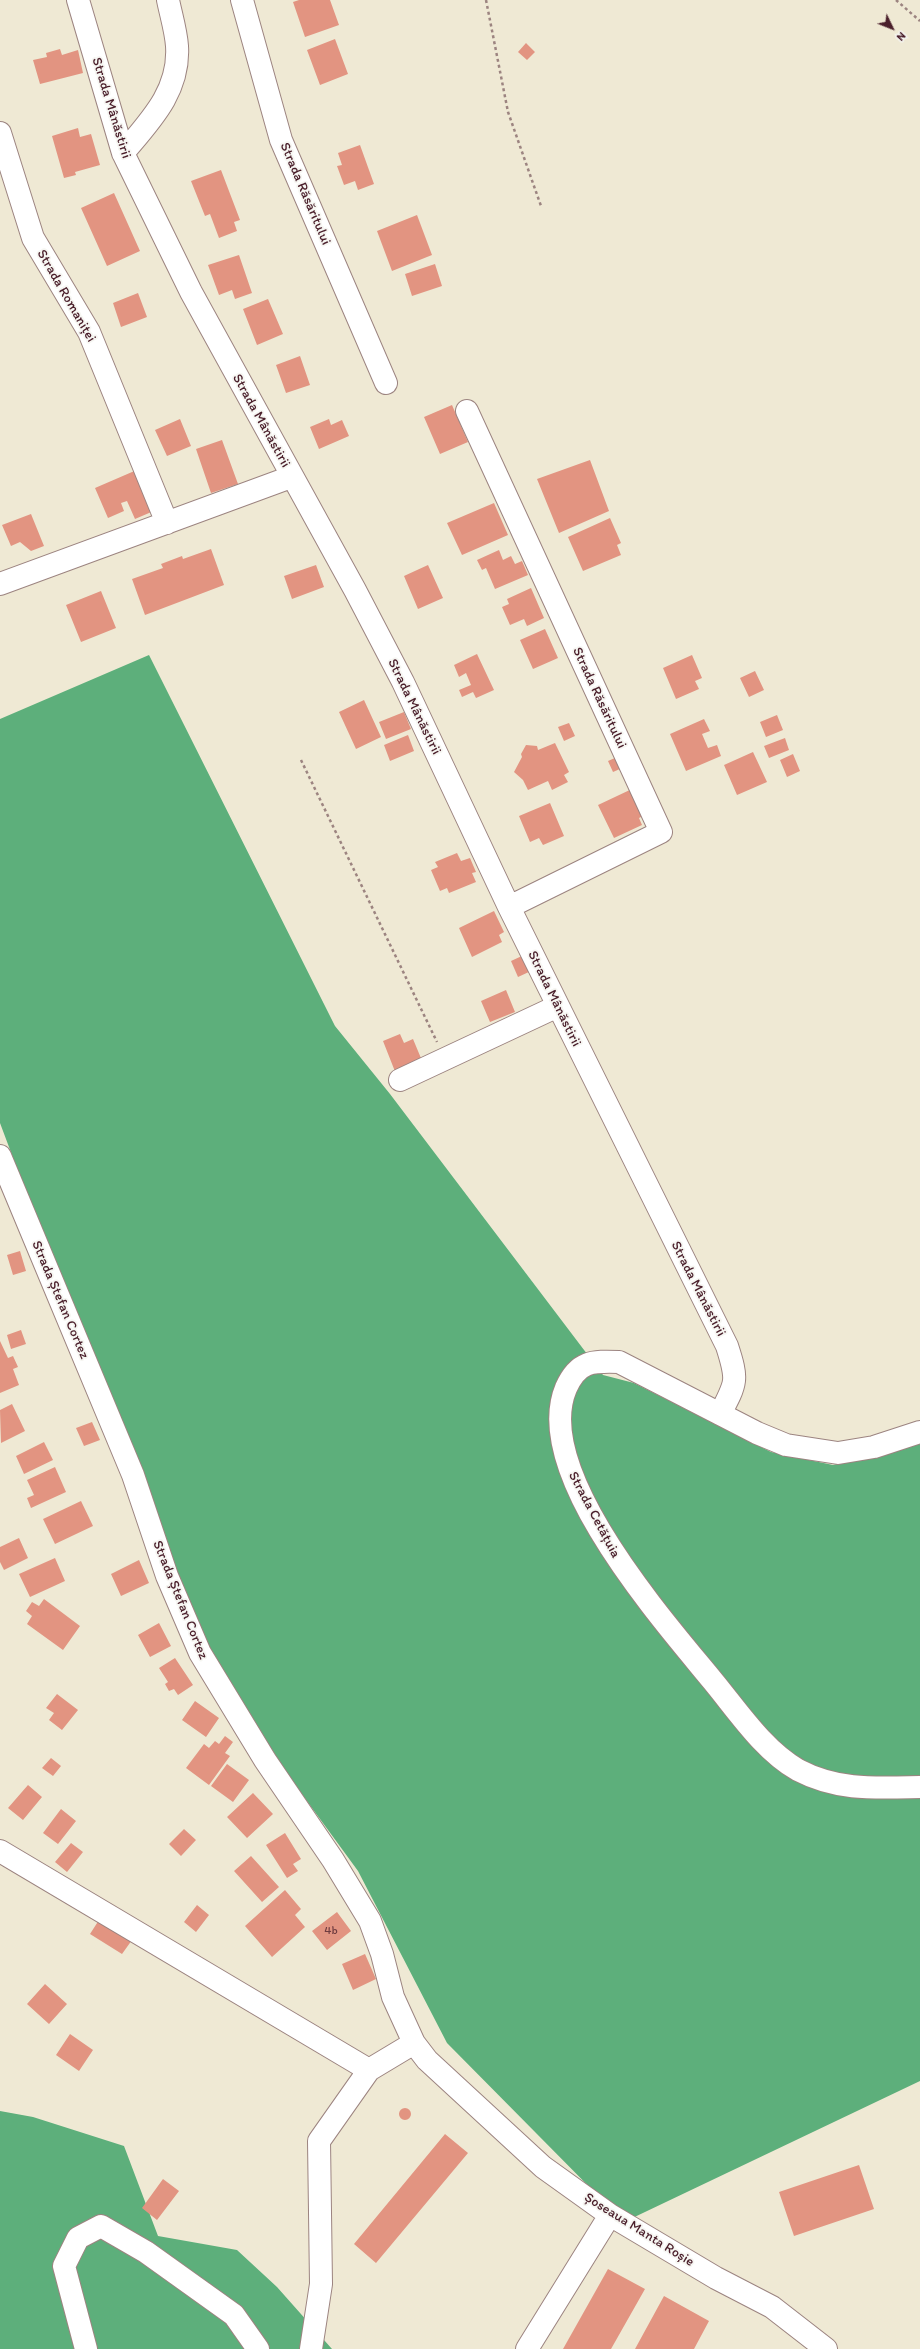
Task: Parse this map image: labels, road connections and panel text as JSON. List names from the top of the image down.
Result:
{
  "streets": {
    "street": [
      "Strada Mânăstirii",
      "Strada Răsăritului",
      "Strada Romaniței",
      "Strada Ștefan Cortez",
      "Strada Cetățuia",
      "Șoseaua Manta Roșie"
    ]
  },
  "crossings": [
    ["Strada Mânăstirii", "Strada Răsăritului"],
    ["Strada Mânăstirii", "Strada Cetățuia"],
    ["Strada Ștefan Cortez", "Șoseaua Manta Roșie"]
  ],
  "house_numbers": ["4b"],
  "north": "bottom right"
}
